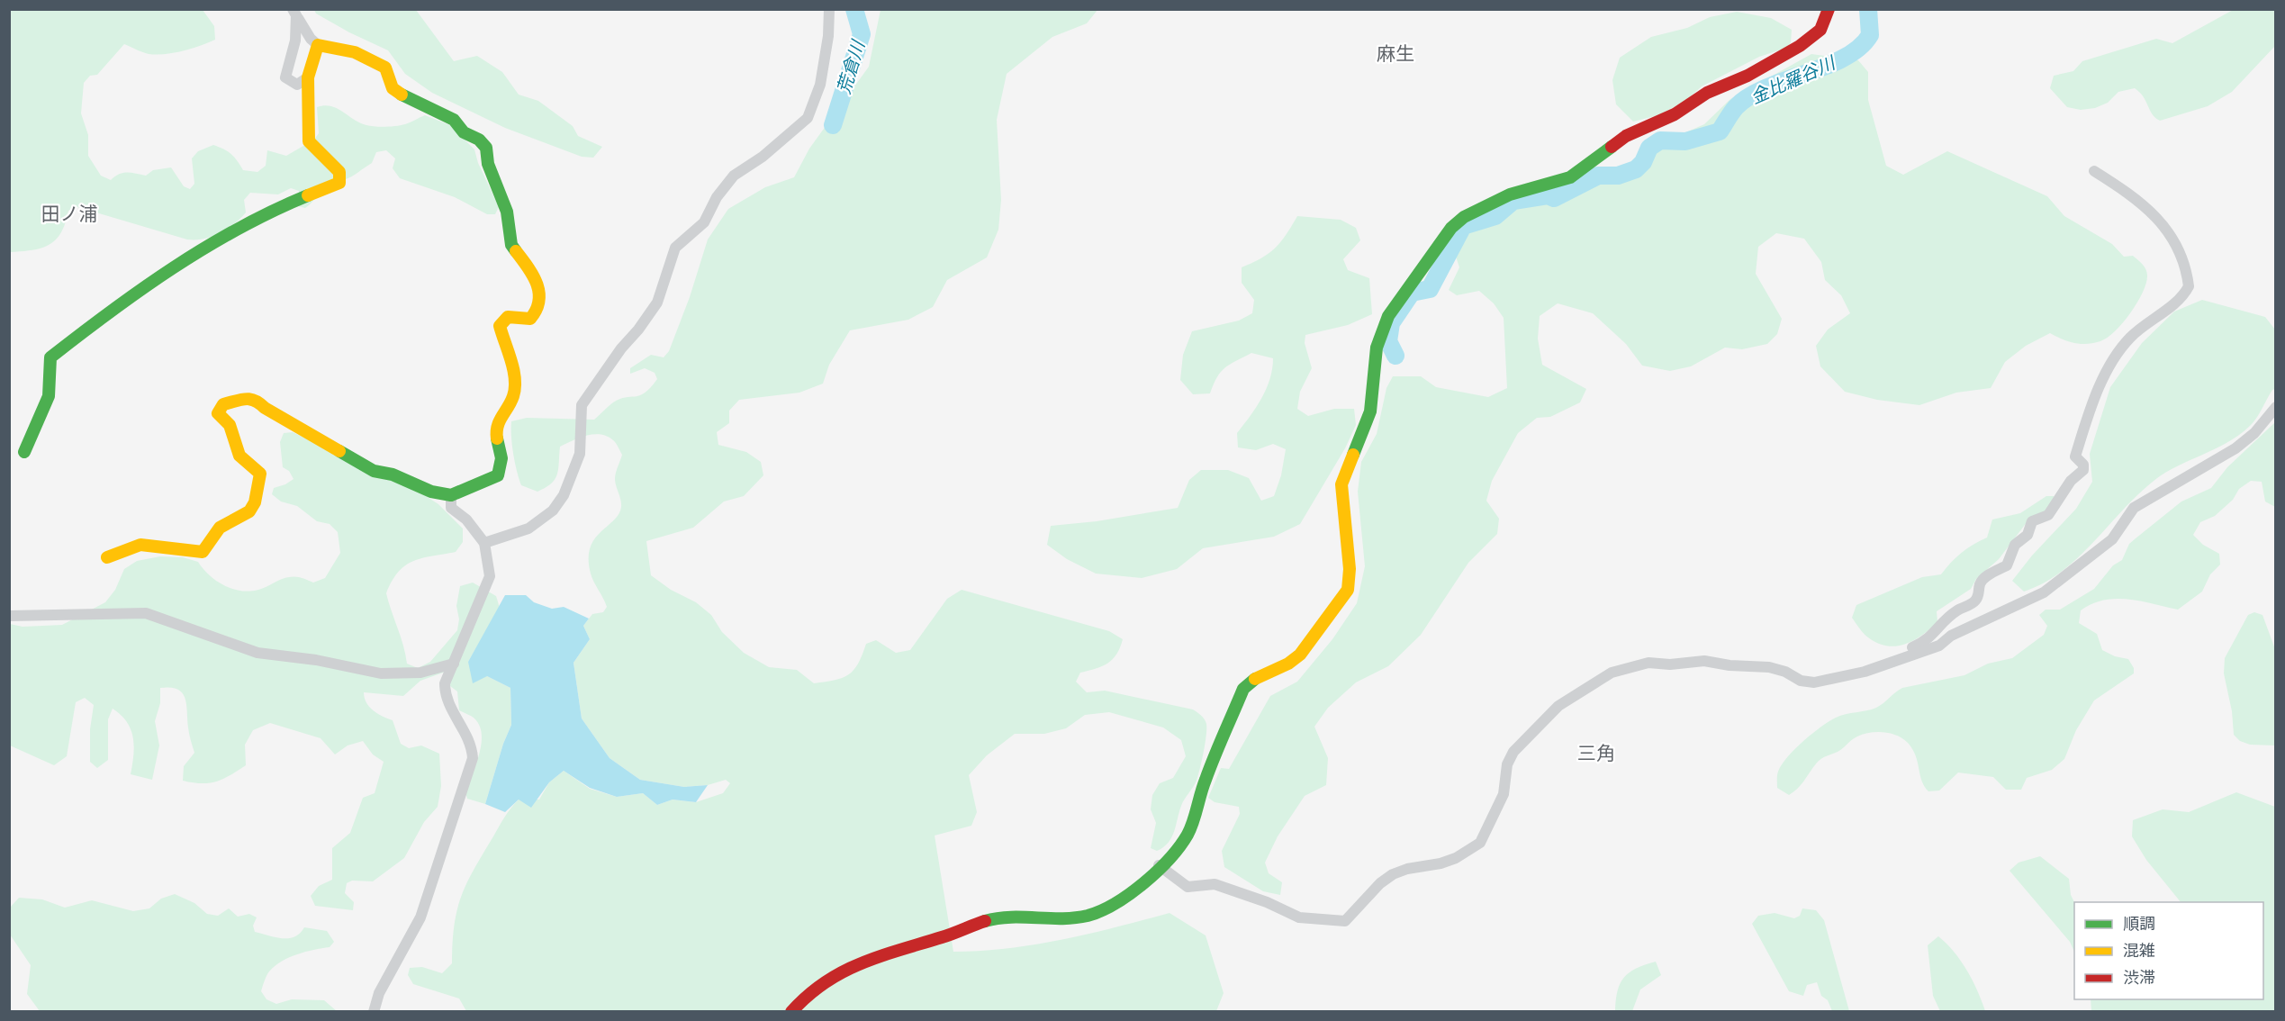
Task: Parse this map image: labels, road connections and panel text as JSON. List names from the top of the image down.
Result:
{
  "districts": ["麻生", "田ノ浦", "三角"],
  "water": ["荒倉川", "金比羅谷川"],
  "legend": ["順調", "混雑", "渋滞"]
}
